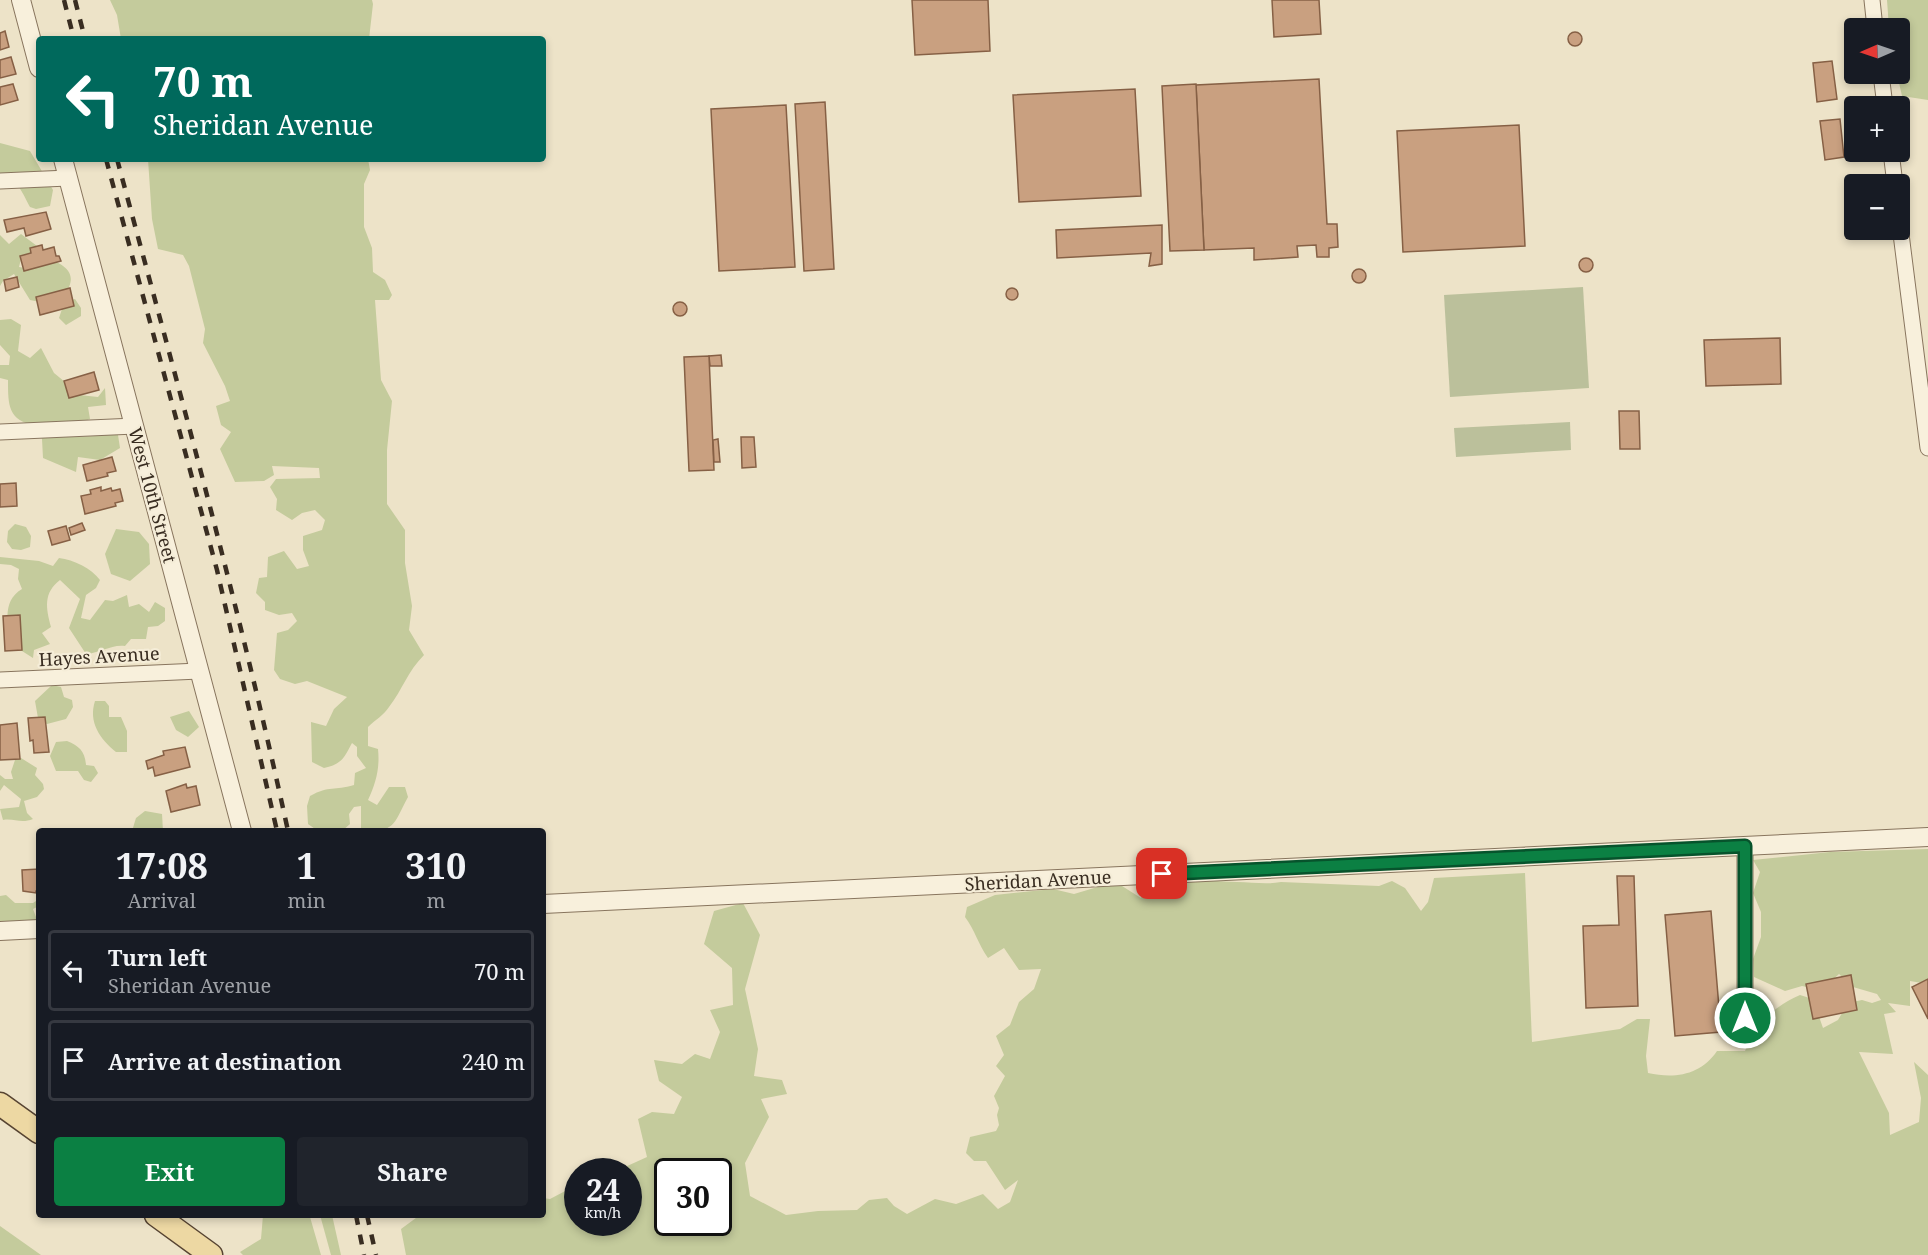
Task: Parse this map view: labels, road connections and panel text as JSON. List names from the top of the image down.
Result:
{
  "streets": {
    "street": ["West 10th Street", "Hayes Avenue", "Sheridan Avenue"]
  },
  "crossings": [
    ["West 10th Street", "Hayes Avenue"]
  ],
  "north": "left",
  "page": {
    "map_buttons": ["+", "−"],
    "turn": ["70 m", "Sheridan Avenue"],
    "eta": [
      "17:08",
      "Arrival",
      "1",
      "min",
      "310",
      "m"
    ],
    "list": [
      {
        "name": "Turn left",
        "note": "Sheridan Avenue",
        "value": "70 m"
      },
      {
        "name": "Arrive at destination",
        "value": "240 m"
      }
    ],
    "buttons": ["Exit", "Share"],
    "speed": "24 km/h",
    "limit": "30"
  }
}
